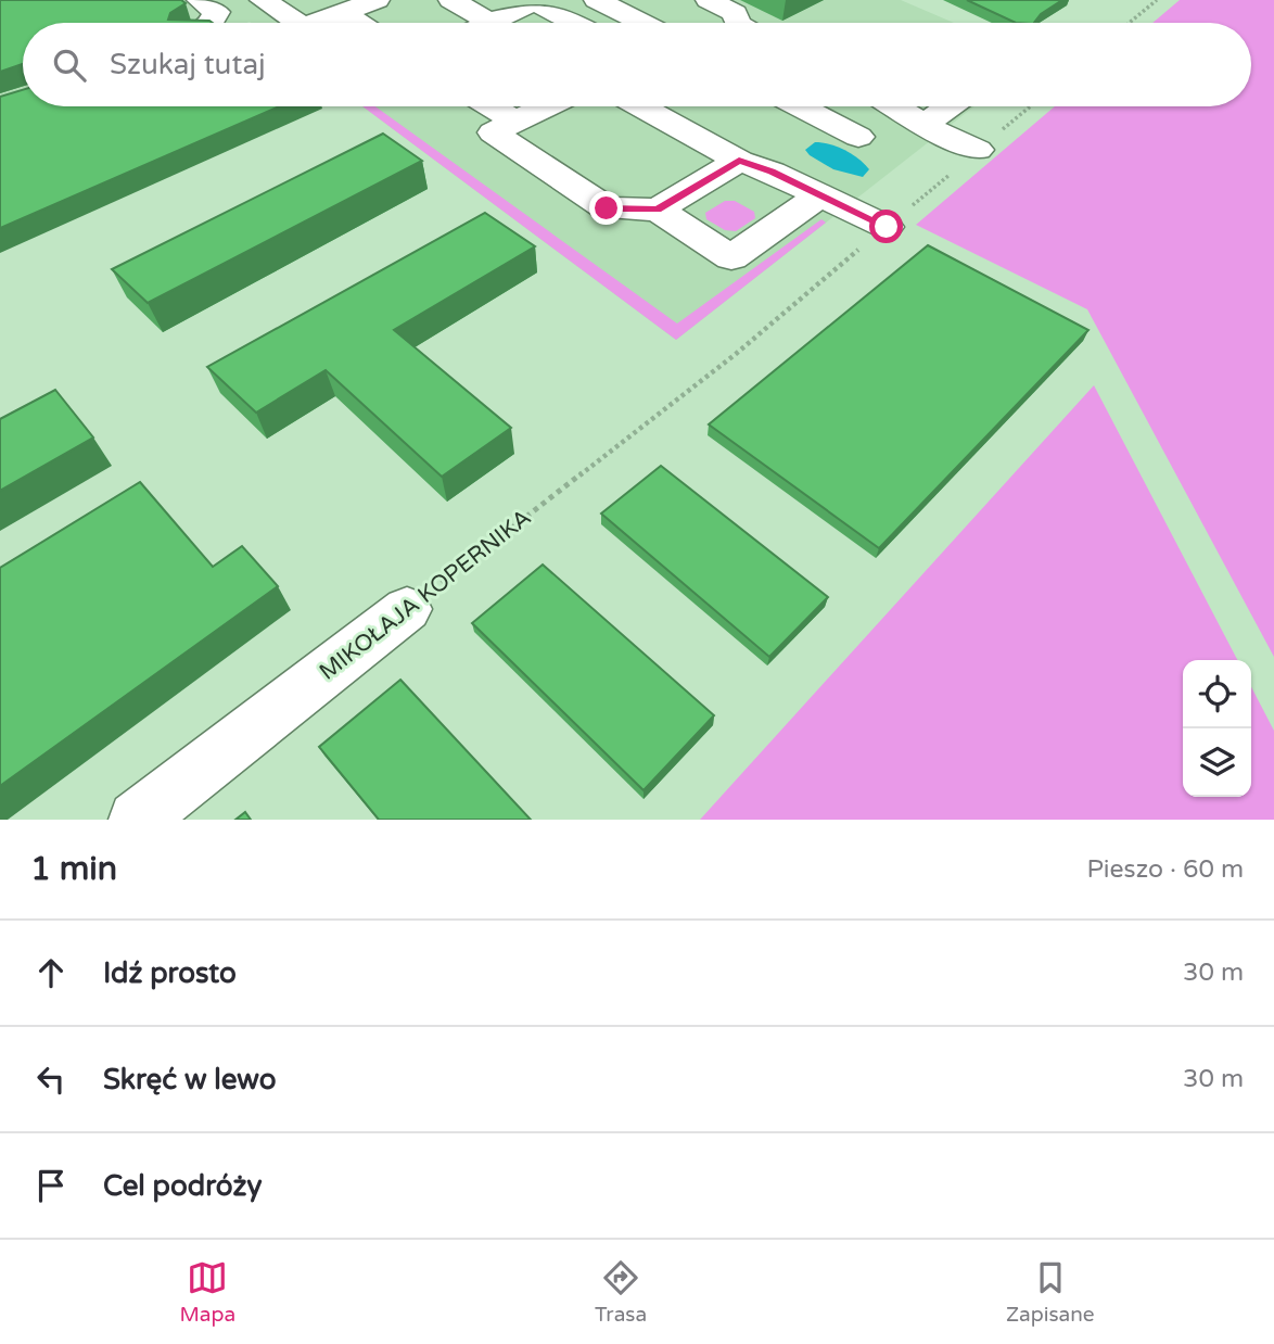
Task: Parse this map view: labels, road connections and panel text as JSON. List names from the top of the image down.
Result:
{
  "streets": {
    "street": ["MIKOŁAJA KOPERNIKA"]
  },
  "page": {
    "search": "Szukaj tutaj",
    "heading": ["1 min", "Pieszo · 60 m"],
    "list": [
      ["Idź prosto", "30 m"],
      ["Skręć w lewo", "30 m"],
      "Cel podróży"
    ],
    "nav": ["Mapa", "Trasa", "Zapisane"]
  }
}
